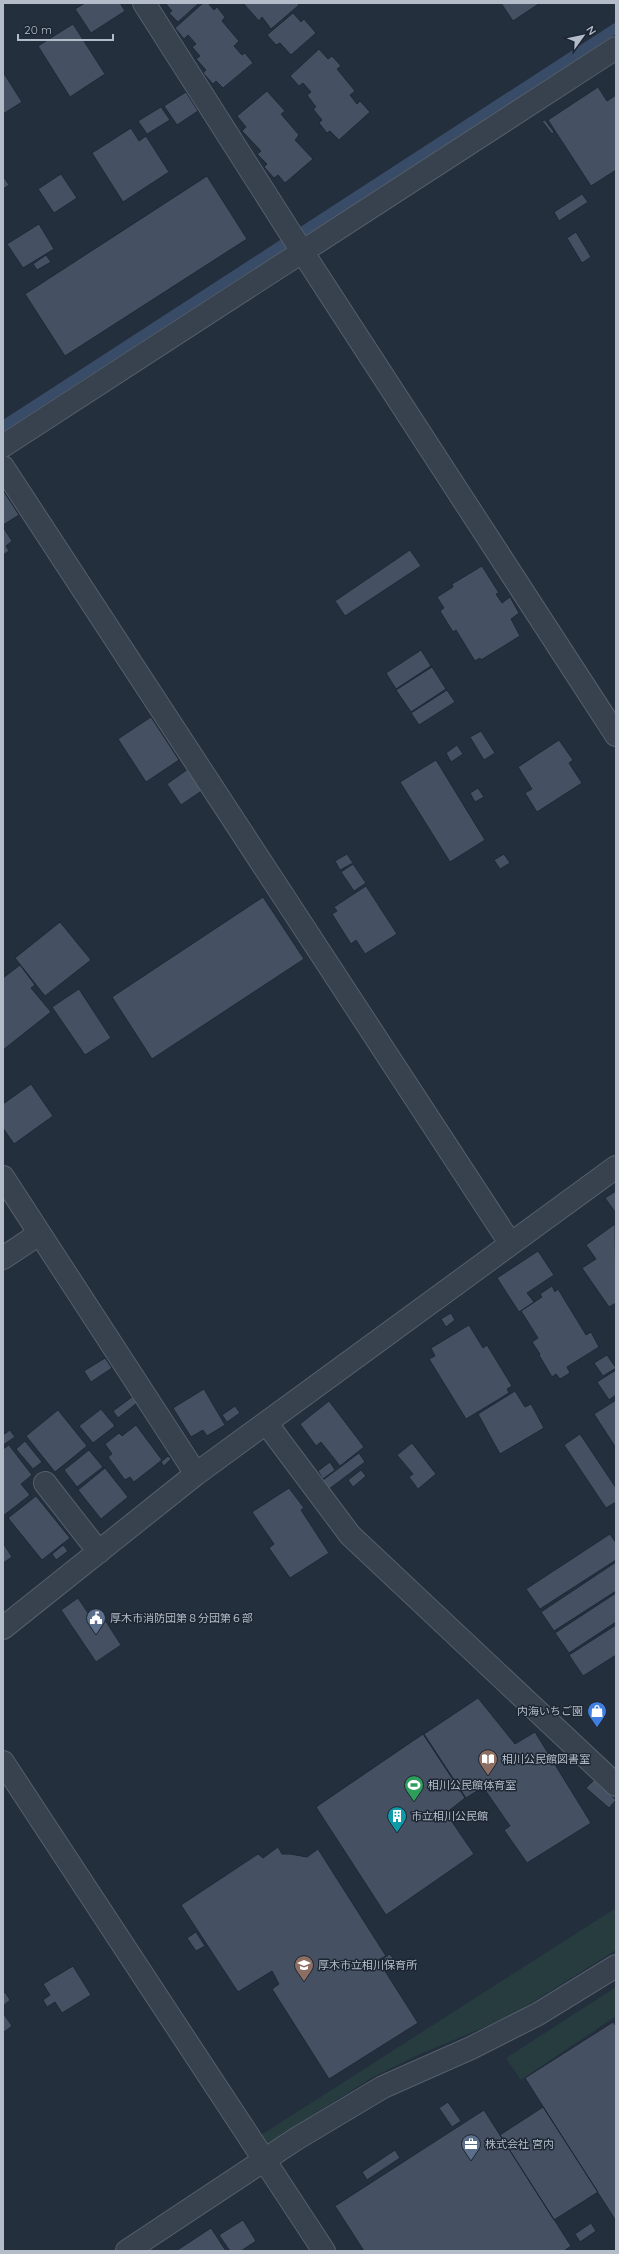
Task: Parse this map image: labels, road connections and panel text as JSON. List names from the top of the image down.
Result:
{
  "places": {
    "public building": ["厚木市消防団第８分団第６部"],
    "shop": ["内海いちご園"],
    "library": ["相川公民館図書室"],
    "sports": ["相川公民館体育室"],
    "building": ["市立相川公民館"],
    "school or university": ["厚木市立相川保育所"],
    "office": ["株式会社 宮内"]
  },
  "scale_bar": "20 m",
  "north": "top right"
}
